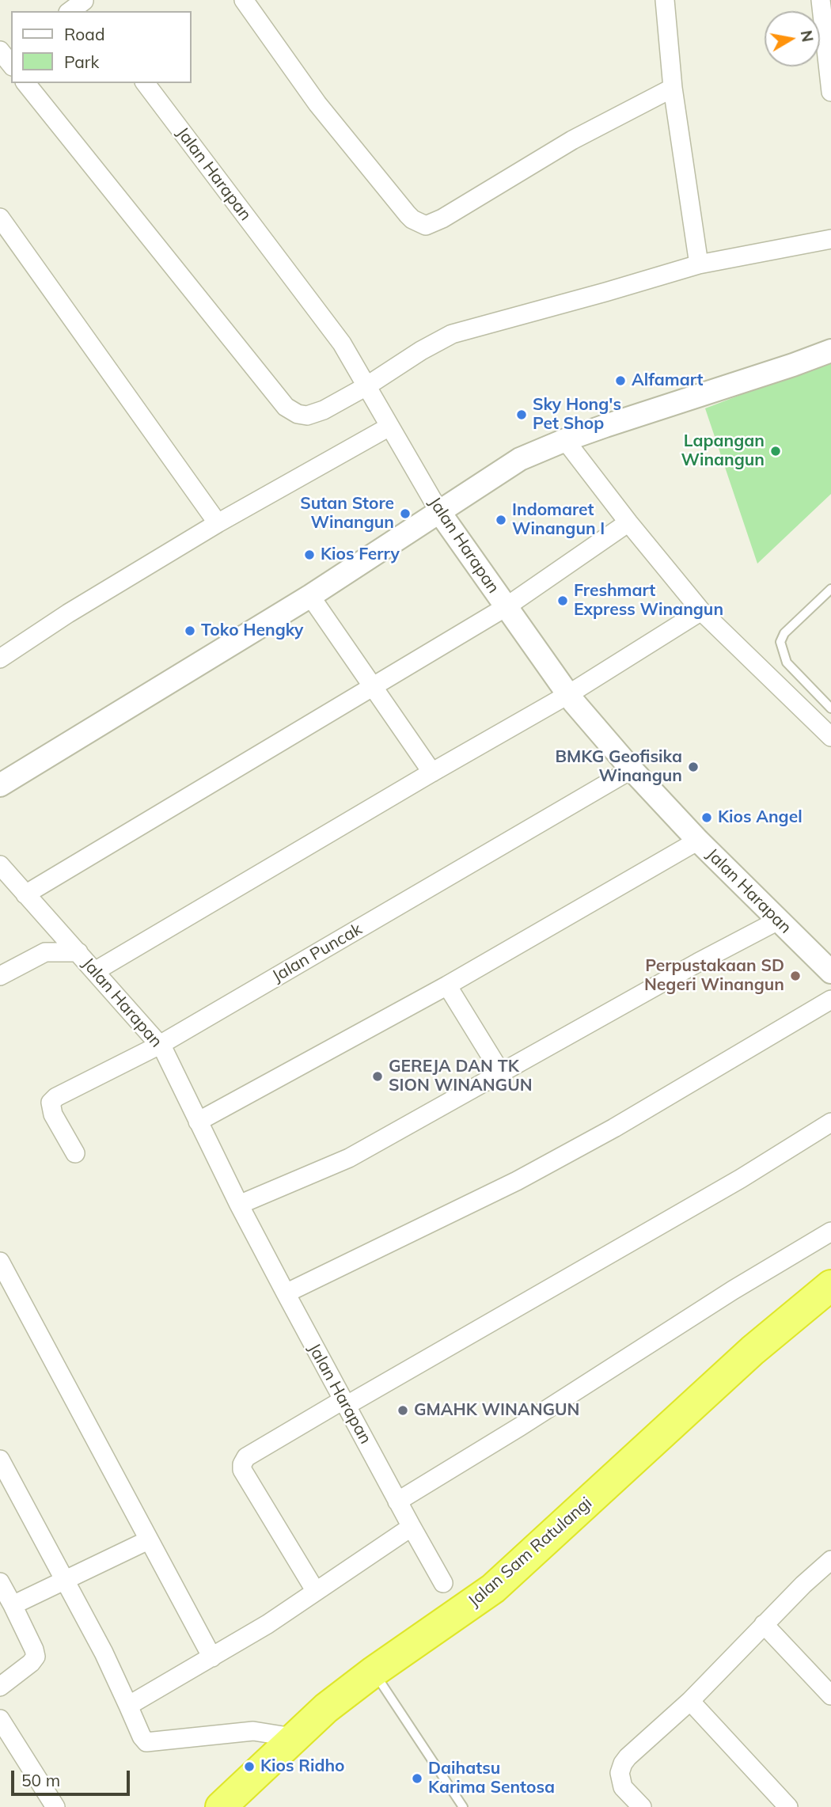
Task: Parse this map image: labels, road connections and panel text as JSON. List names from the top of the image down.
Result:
{
  "streets": {
    "highway": ["Jalan Sam Ratulangi"],
    "street": ["Jalan Harapan", "Jalan Puncak"]
  },
  "crossings": [
    ["Jalan Harapan", "Jalan Puncak"]
  ],
  "places": [
    "Alfamart",
    "Sky Hong's Pet Shop",
    "Lapangan Winangun",
    "Sutan Store Winangun",
    "Indomaret Winangun I",
    "Kios Ferry",
    "Freshmart Express Winangun",
    "Toko Hengky",
    "BMKG Geofisika Winangun",
    "Kios Angel",
    "Perpustakaan SD Negeri Winangun",
    "GEREJA DAN TK SION WINANGUN",
    "GMAHK WINANGUN",
    "Kios Ridho",
    "Daihatsu Karima Sentosa"
  ],
  "legend": ["Road", "Park"],
  "scale_bar": "50 m",
  "north": "right"
}
